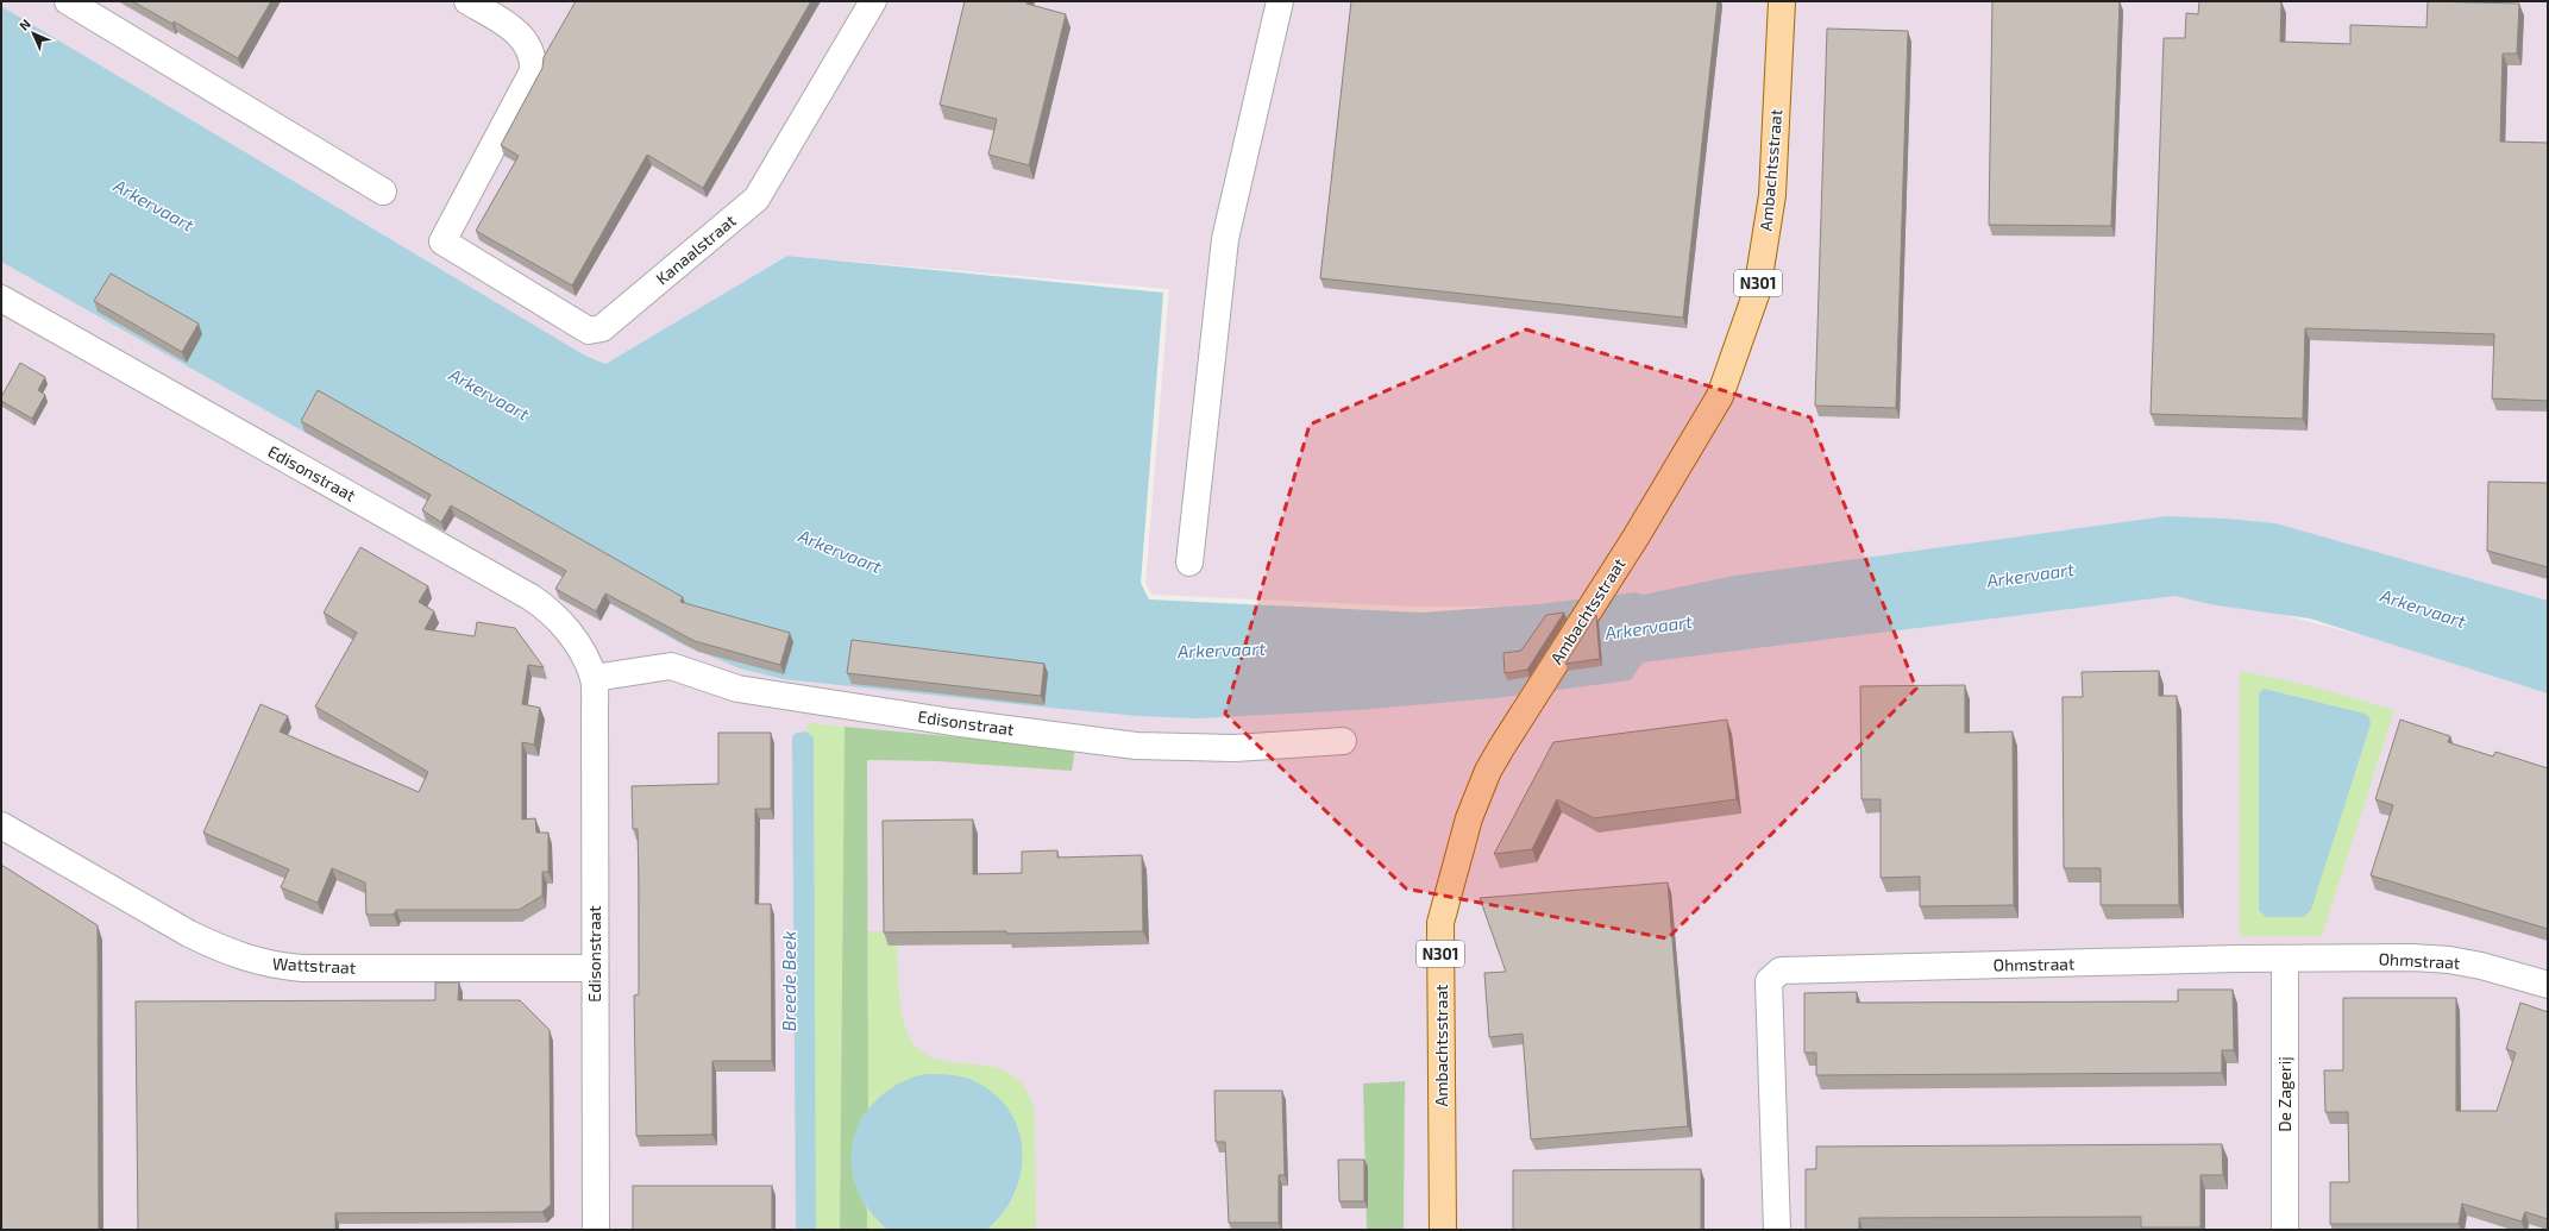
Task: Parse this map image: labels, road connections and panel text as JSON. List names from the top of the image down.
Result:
{
  "streets": {
    "main road": ["Ambachtsstraat", "N301"],
    "street": [
      "Kanaalstraat",
      "Edisonstraat",
      "Ohmstraat",
      "Wattstraat",
      "De Zagerij"
    ]
  },
  "crossings": [
    ["Edisonstraat", "Wattstraat"],
    ["Ohmstraat", "De Zagerij"]
  ],
  "water": ["Arkervaart", "Breede Beek"],
  "north": "top left"
}
